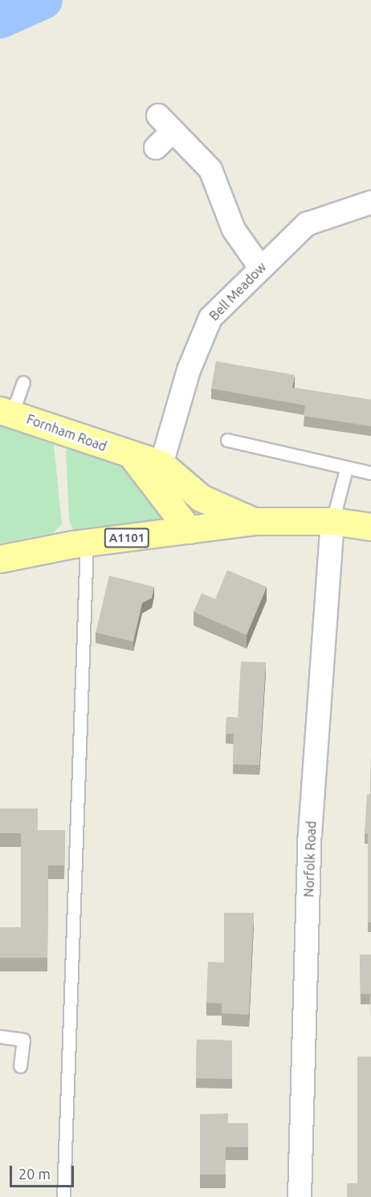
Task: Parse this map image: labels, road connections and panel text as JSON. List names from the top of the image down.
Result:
{
  "streets": {
    "main road": ["Fornham Road", "A1101"],
    "street": ["Bell Meadow", "Norfolk Road"]
  },
  "crossings": [
    ["Bell Meadow", "Fornham Road"],
    ["Fornham Road", "Norfolk Road"]
  ],
  "scale_bar": "20 m"
}
